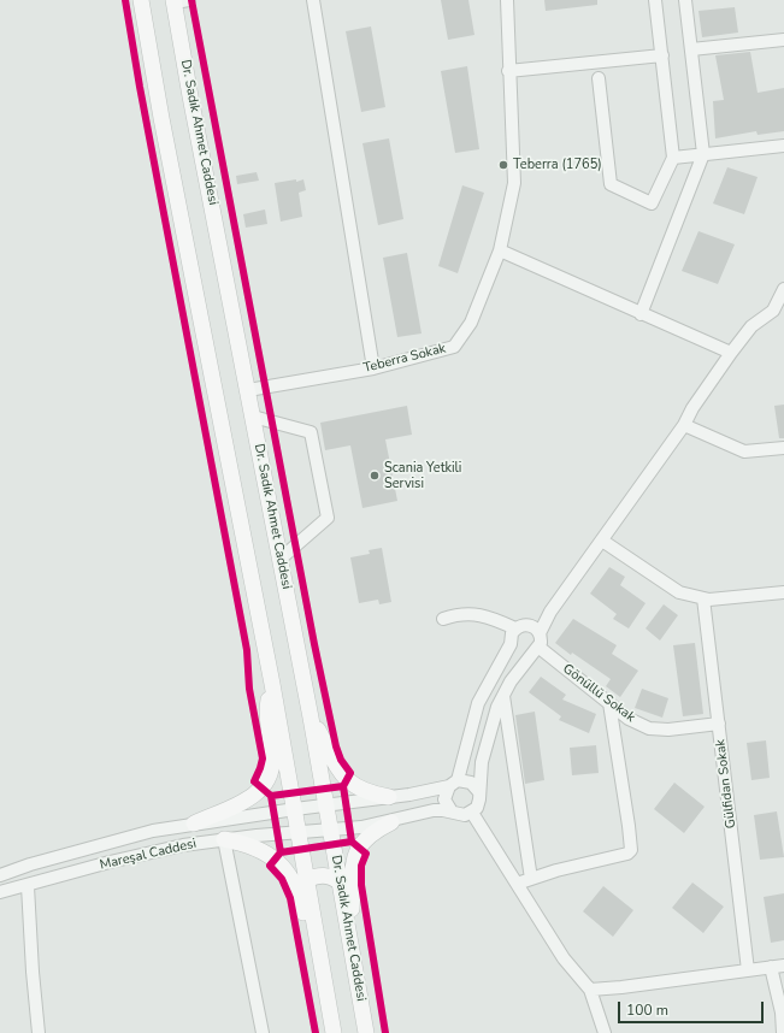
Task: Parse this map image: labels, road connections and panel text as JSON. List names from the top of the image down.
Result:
{
  "streets": {
    "main road": ["Dr. Sadık Ahmet Caddesi"],
    "street": [
      "Teberra Sokak",
      "Gönüllü Sokak",
      "Gülfidan Sokak",
      "Mareşal Caddesi"
    ]
  },
  "crossings": [
    ["Dr. Sadık Ahmet Caddesi", "Teberra Sokak"],
    ["Dr. Sadık Ahmet Caddesi", "Mareşal Caddesi"],
    ["Gönüllü Sokak", "Gülfidan Sokak"]
  ],
  "places": ["Teberra (1765)", "Scania Yetkili Servisi"],
  "scale_bar": "100 m"
}
